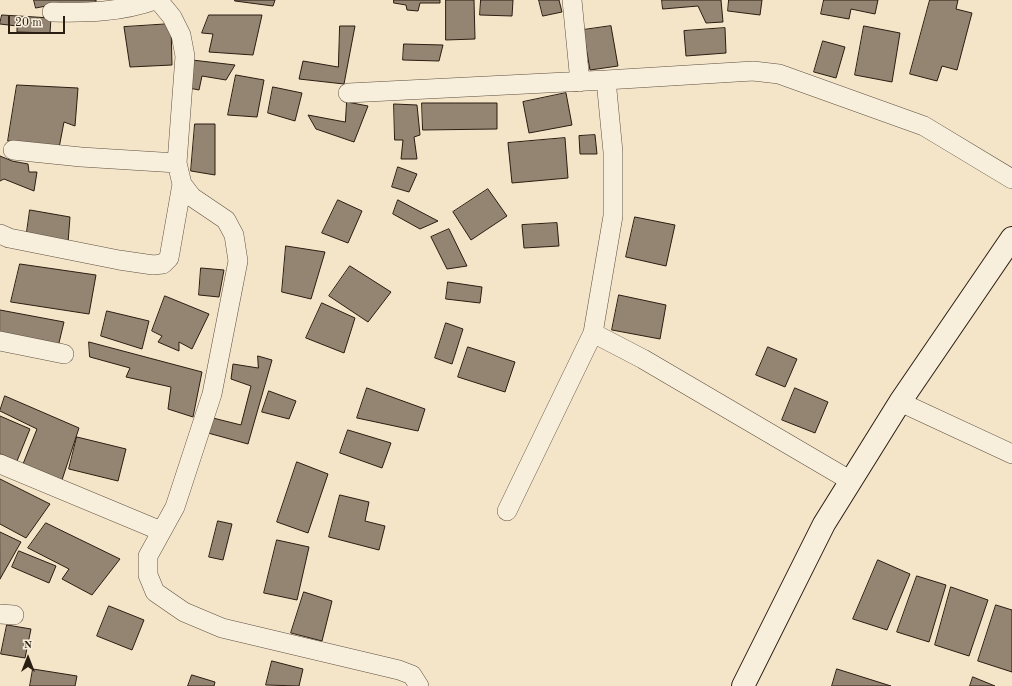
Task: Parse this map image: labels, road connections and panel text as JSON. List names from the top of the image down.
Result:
{
  "scale_bar": "20 m",
  "north": "top"
}
